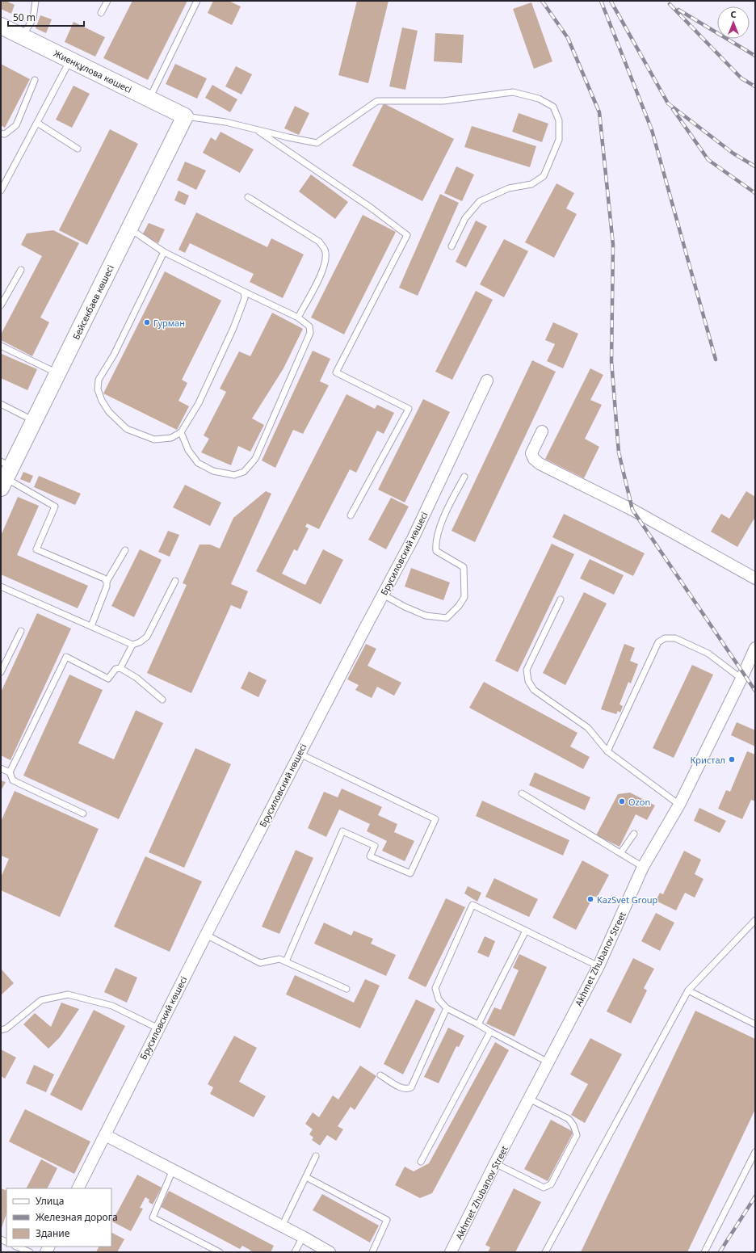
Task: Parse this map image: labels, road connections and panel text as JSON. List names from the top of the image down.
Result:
{
  "streets": {
    "street": [
      "Жиенқұлова көшесі",
      "Бейсекбаев көшесі",
      "Брусиловский көшесі",
      "Akhmet Zhubanov Street"
    ]
  },
  "crossings": [
    ["Жиенқұлова көшесі", "Бейсекбаев көшесі"]
  ],
  "places": [
    "Гурман",
    "Кристал",
    "Ozon",
    "KazSvet Group"
  ],
  "legend": ["Улица", "Железная дорога", "Здание"],
  "scale_bar": "50 m",
  "north": "top"
}
